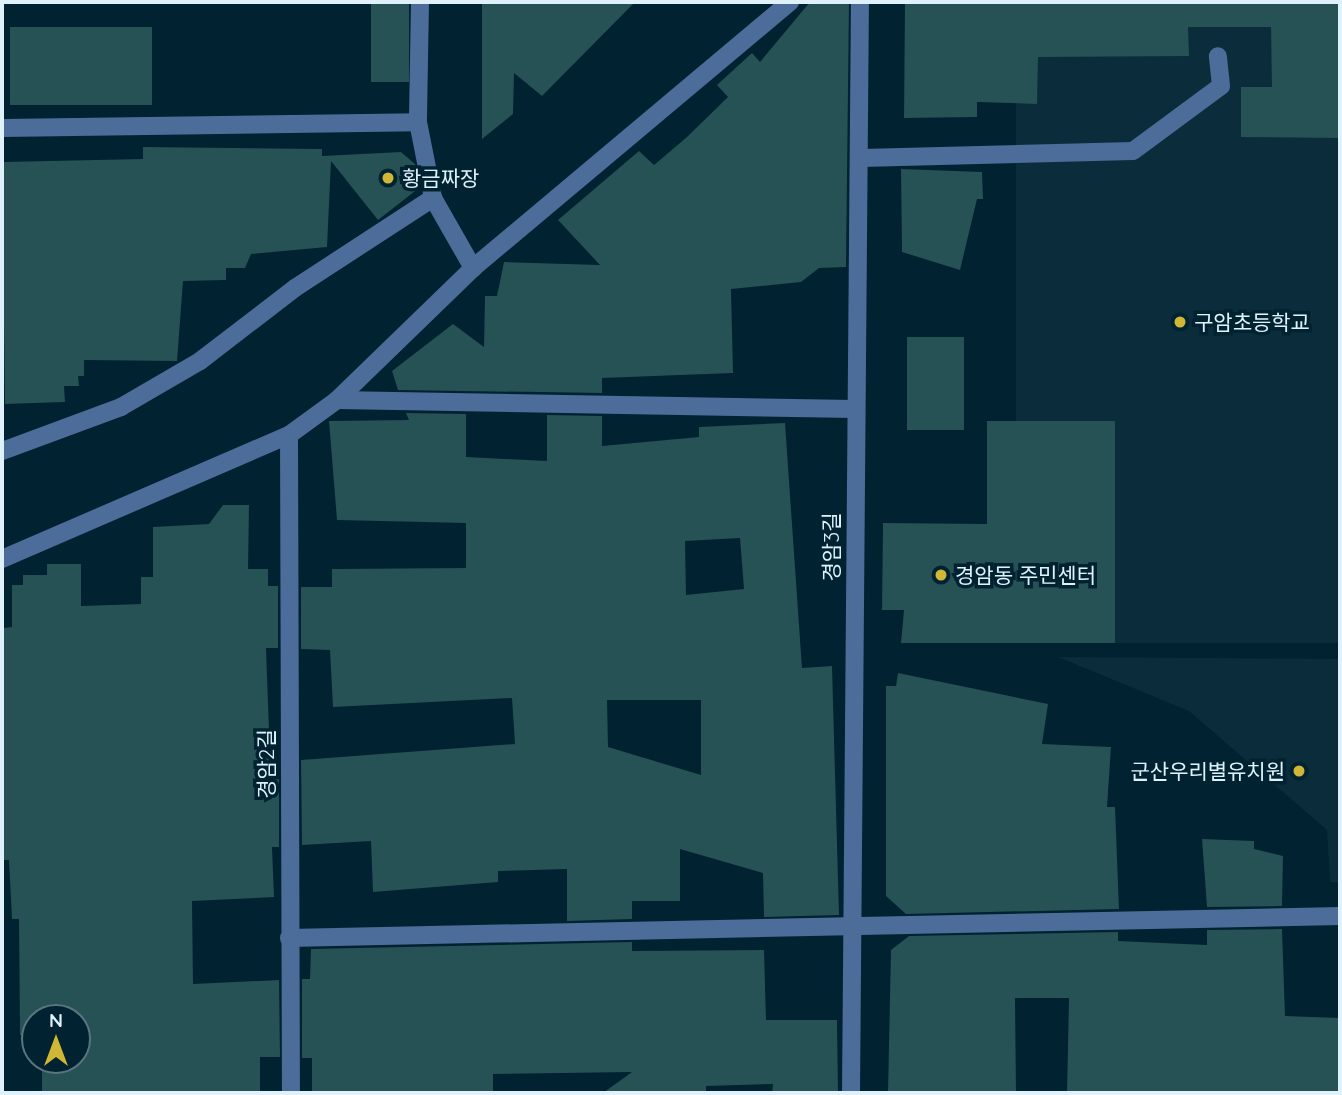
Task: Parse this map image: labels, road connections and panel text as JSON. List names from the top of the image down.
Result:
{
  "streets": {
    "street": ["경암3길", "경암2길"]
  },
  "places": [
    "황금짜장",
    "구암초등학교",
    "경암동 주민센터",
    "군산우리별유치원"
  ],
  "north": "top"
}
